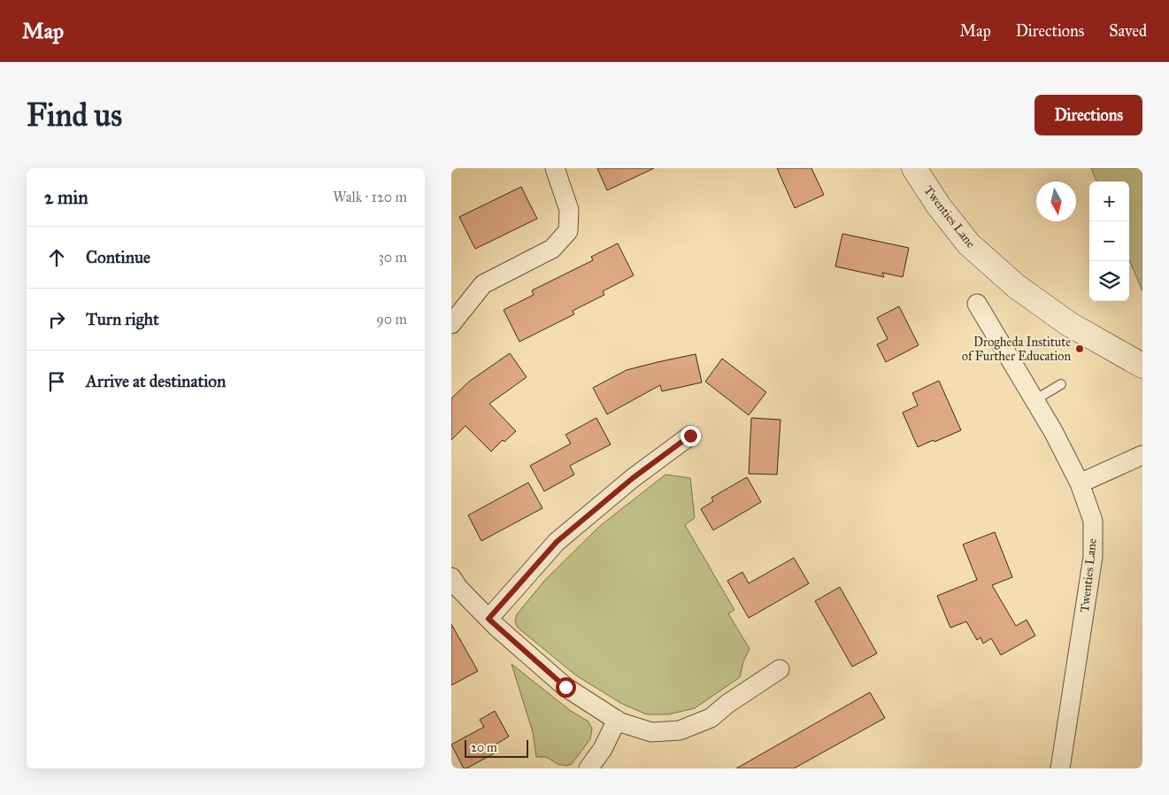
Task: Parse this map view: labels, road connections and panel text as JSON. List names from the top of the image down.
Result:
{
  "streets": {
    "street": ["Twenties Lane"]
  },
  "places": ["Drogheda Institute of Further Education"],
  "scale_bar": "20 m",
  "north": "bottom",
  "page": {
    "header": "Map",
    "nav": ["Map", "Directions", "Saved"],
    "buttons": "Directions",
    "title": "Find us",
    "heading": ["2 min", "Walk · 120 m"],
    "map_buttons": ["+", "−"],
    "list": [
      ["Continue", "30 m"],
      ["Turn right", "90 m"],
      "Arrive at destination"
    ],
    "scale": "20 m"
  }
}
